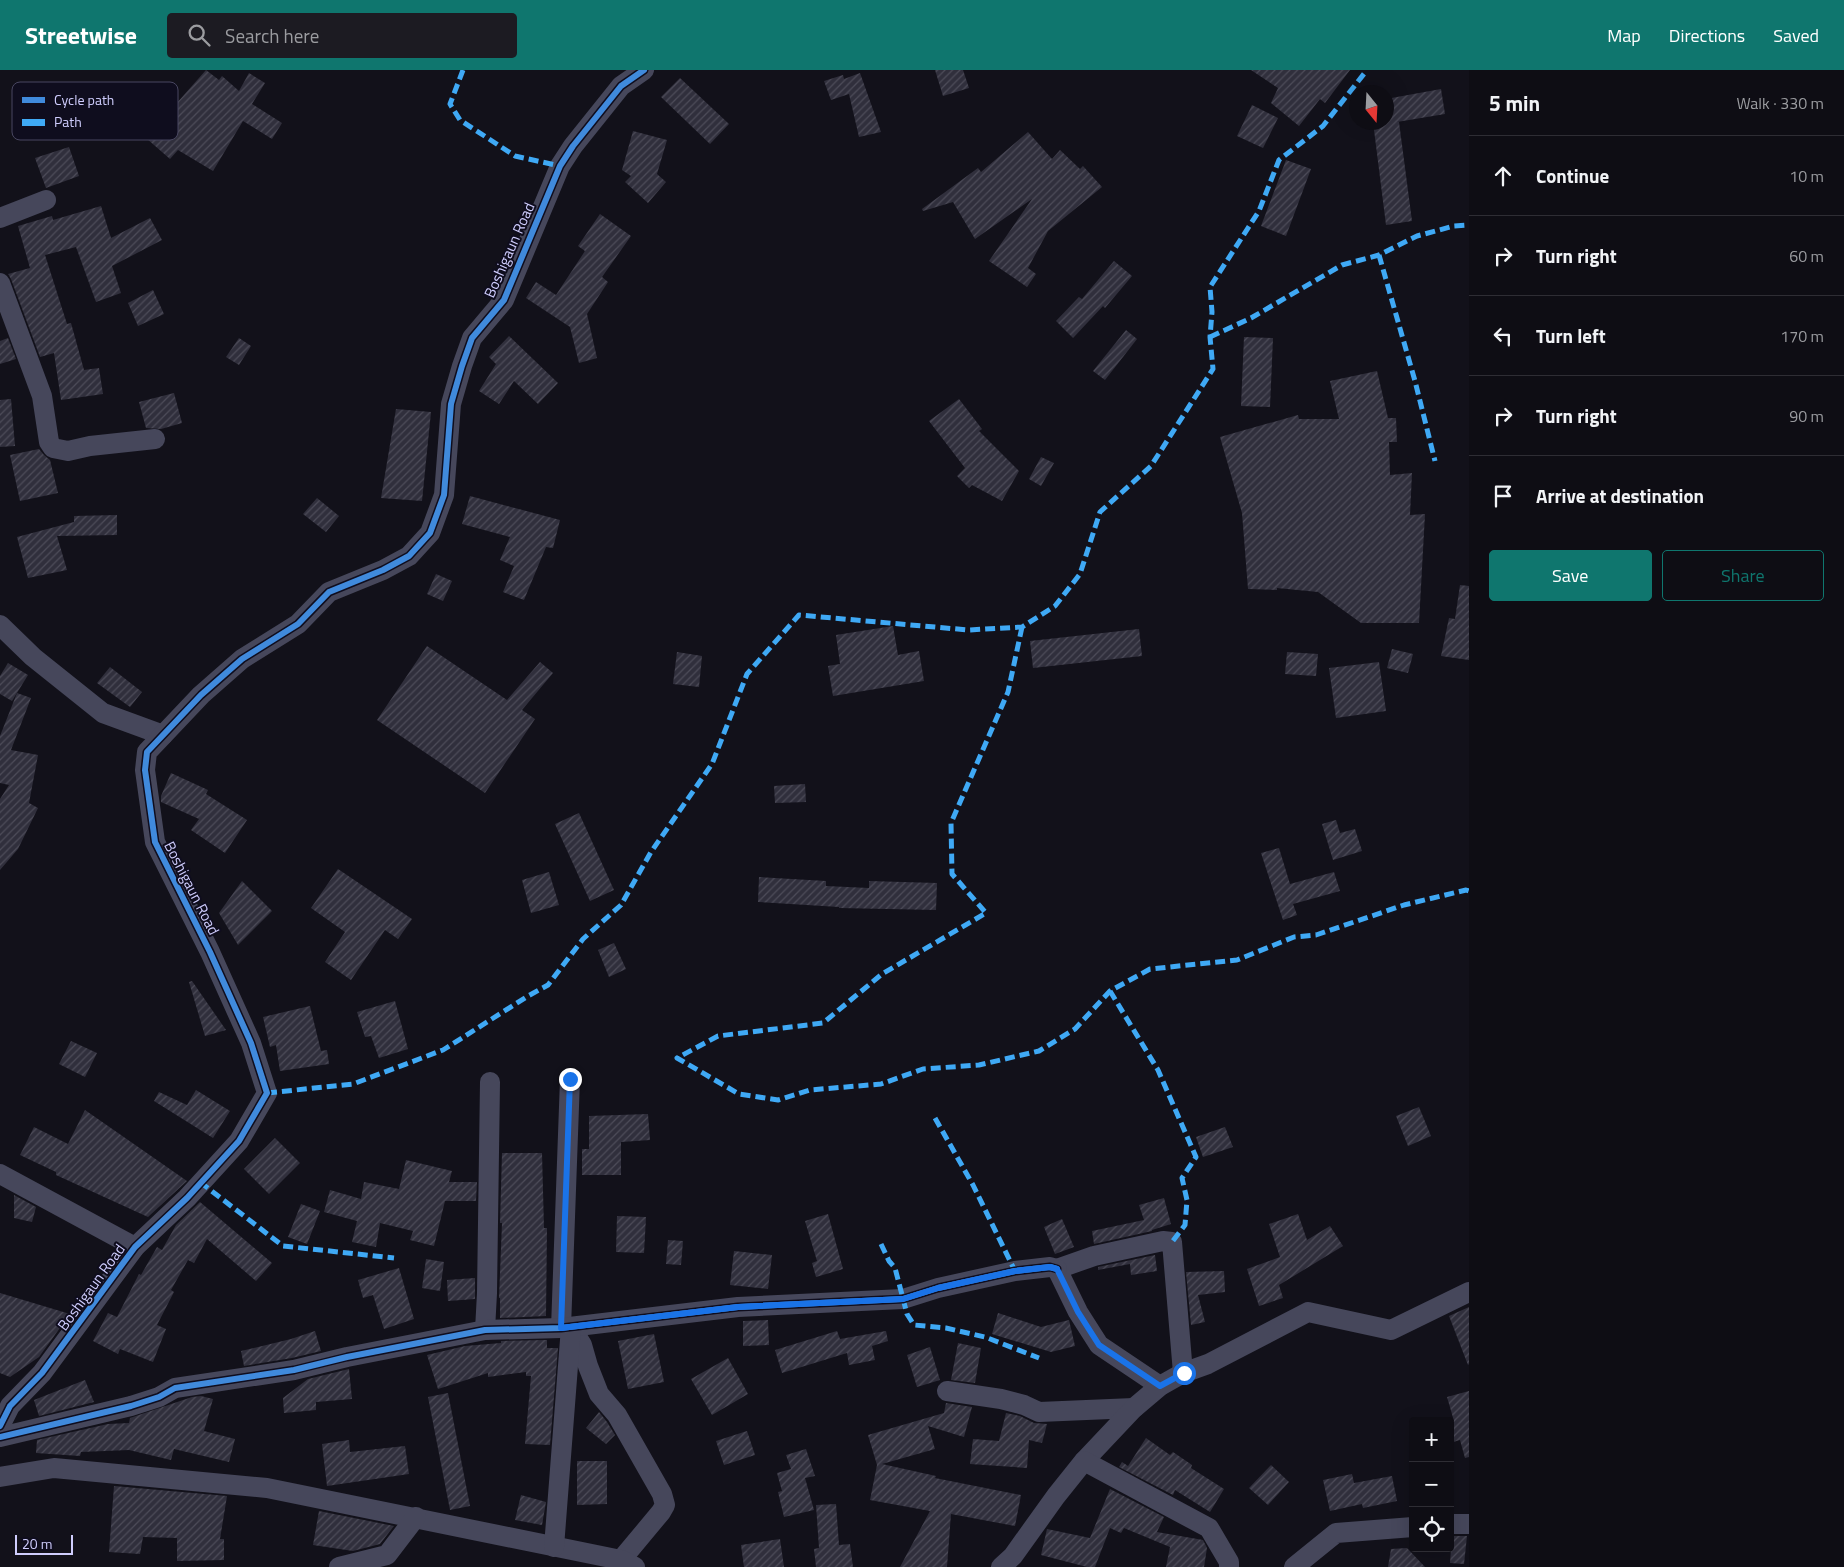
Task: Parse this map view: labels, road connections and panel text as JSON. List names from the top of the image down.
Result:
{
  "streets": {
    "street": ["Boshigaun Road"]
  },
  "legend": ["Cycle path", "Path"],
  "scale_bar": "20 m",
  "north": "bottom",
  "page": {
    "header": "Streetwise",
    "search": "Search here",
    "nav": ["Map", "Directions", "Saved"],
    "heading": ["5 min", "Walk · 330 m"],
    "list": [
      ["Continue", "10 m"],
      ["Turn right", "60 m"],
      ["Turn left", "170 m"],
      ["Turn right", "90 m"],
      "Arrive at destination"
    ],
    "buttons": ["Save", "Share"],
    "map_buttons": ["+", "−"],
    "scale": "20 m"
  }
}
